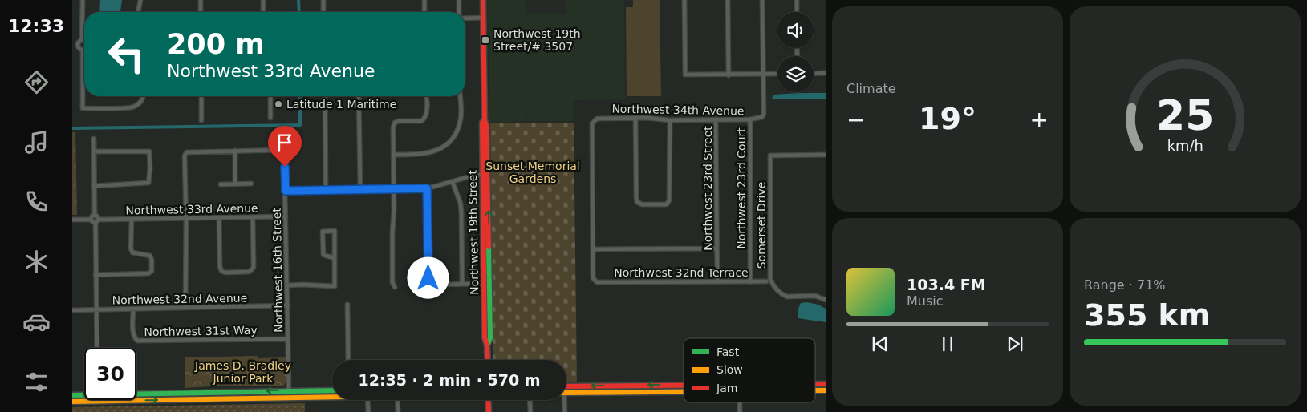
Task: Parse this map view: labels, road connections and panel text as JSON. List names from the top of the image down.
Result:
{
  "streets": {
    "main road": ["Northwest 19th Street"],
    "street": [
      "Northwest 34th Avenue",
      "Northwest 23rd Street",
      "Northwest 23rd Court",
      "Northwest 33rd Avenue",
      "Somerset Drive",
      "Northwest 16th Street",
      "Northwest 32nd Terrace",
      "Northwest 32nd Avenue",
      "Northwest 31st Way"
    ]
  },
  "crossings": [
    ["Northwest 34th Avenue", "Northwest 23rd Street"],
    ["Northwest 34th Avenue", "Northwest 23rd Court"],
    ["Northwest 34th Avenue", "Northwest 32nd Terrace"],
    ["Northwest 23rd Street", "Northwest 32nd Terrace"],
    ["Northwest 23rd Court", "Northwest 32nd Terrace"],
    ["Northwest 33rd Avenue", "Northwest 16th Street"],
    ["Northwest 16th Street", "Northwest 32nd Avenue"],
    ["Northwest 16th Street", "Northwest 31st Way"],
    ["Northwest 32nd Avenue", "Northwest 31st Way"]
  ],
  "parks": ["Sunset Memorial Gardens", "James D. Bradley Junior Park"],
  "places": {
    "transit": ["Northwest 19th Street/# 3507"],
    "other": ["Latitude 1 Maritime"]
  },
  "legend": ["Fast", "Slow", "Jam"],
  "page": {
    "tabs": "12:33",
    "tile": [
      "Climate",
      ["Range · 71%", "355 km"]
    ],
    "turn": ["200 m", "Northwest 33rd Avenue"],
    "heat": ["−", "19°", "+"],
    "song": ["103.4 FM", "Music"],
    "limit": "30",
    "trip": "12:35 · 2 min · 570 m",
    "gauge": ["25", "km/h"]
  }
}
